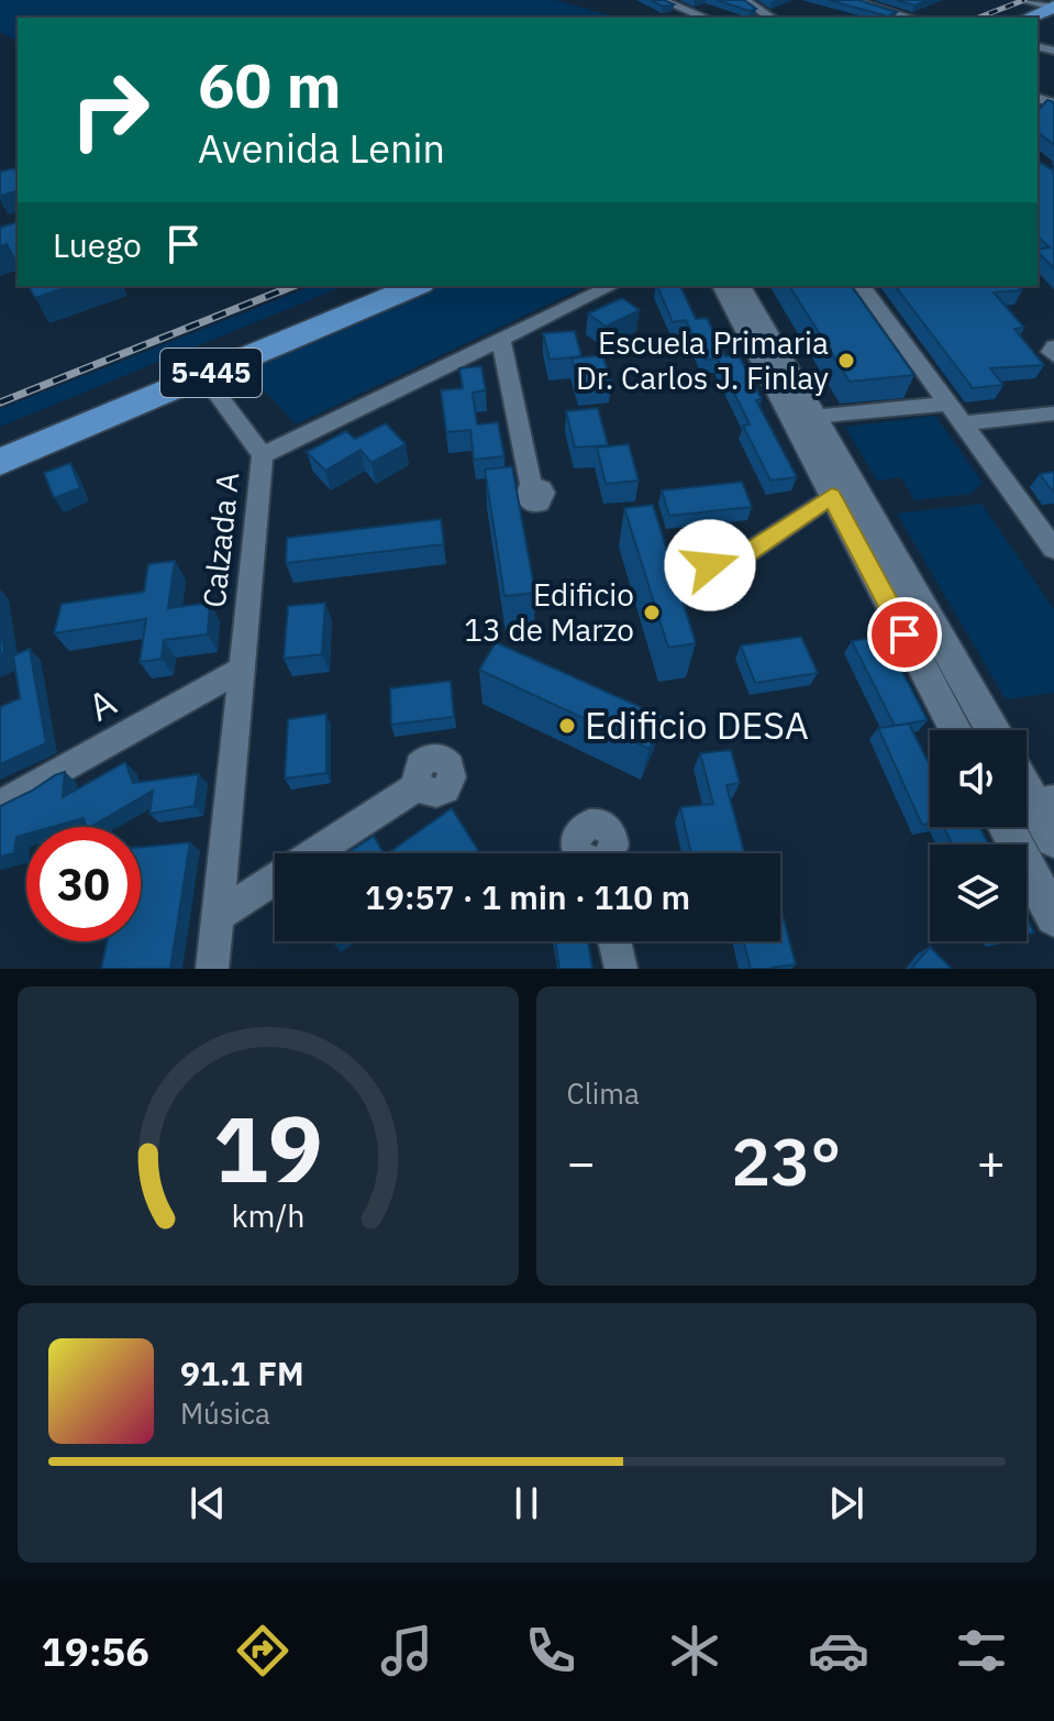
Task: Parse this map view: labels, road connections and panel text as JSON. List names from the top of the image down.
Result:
{
  "streets": {
    "highway": ["5-445"],
    "street": ["Calzada A", "A"]
  },
  "crossings": [
    ["Calzada A", "A"]
  ],
  "places": ["Escuela Primaria Dr. Carlos J. Finlay", "Edificio 13 de Marzo", "Edificio DESA"],
  "page": {
    "turn": ["60 m", "Avenida Lenin"],
    "then": "Luego",
    "limit": "30",
    "trip": "19:57 · 1 min · 110 m",
    "tile": "Clima",
    "heat": ["−", "23°", "+"],
    "song": ["91.1 FM", "Música"],
    "tabs": "19:56",
    "gauge": ["19", "km/h"]
  }
}
